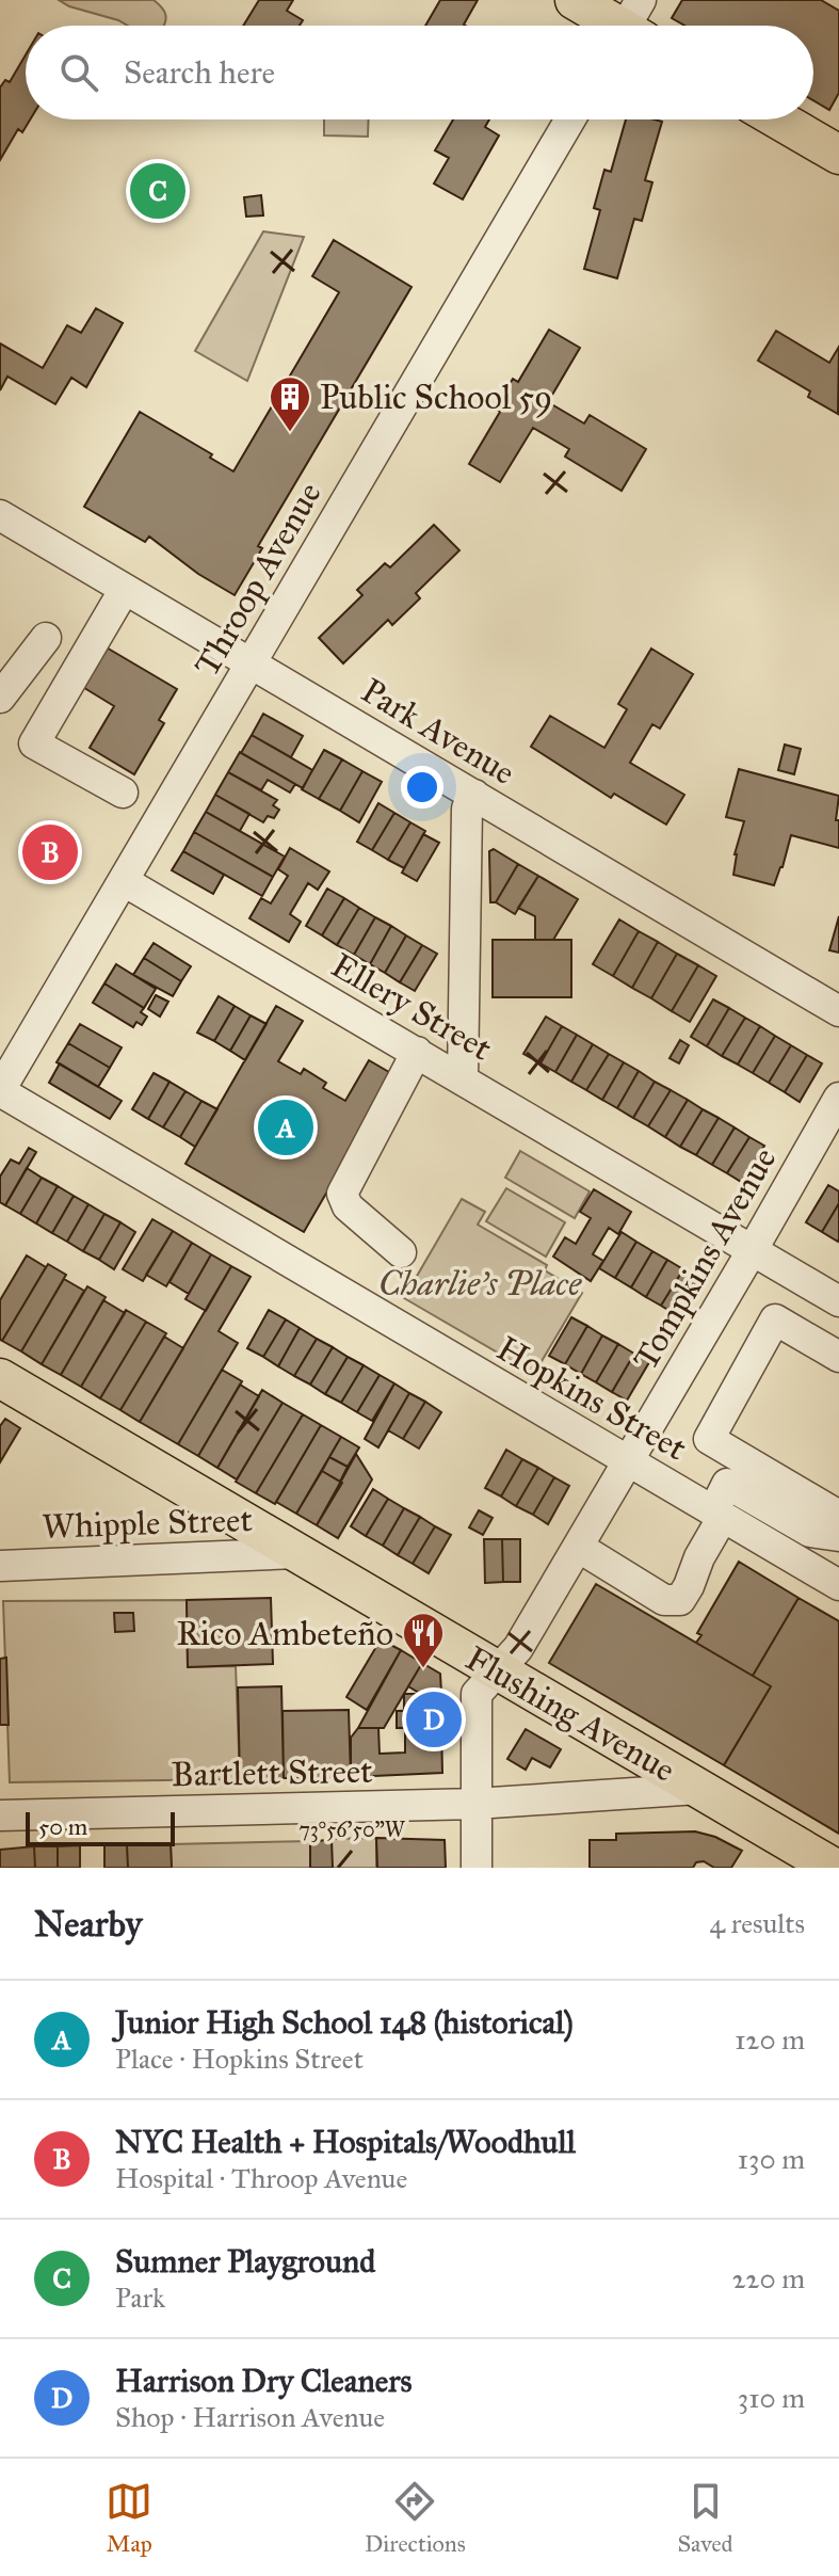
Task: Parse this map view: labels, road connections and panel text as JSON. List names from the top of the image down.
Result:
{
  "streets": {
    "main road": ["Flushing Avenue"],
    "street": [
      "Throop Avenue",
      "Park Avenue",
      "Ellery Street",
      "Tompkins Avenue",
      "Hopkins Street",
      "Whipple Street",
      "Bartlett Street"
    ]
  },
  "crossings": [
    ["Throop Avenue", "Park Avenue"],
    ["Throop Avenue", "Ellery Street"],
    ["Throop Avenue", "Hopkins Street"],
    ["Ellery Street", "Tompkins Avenue"],
    ["Tompkins Avenue", "Hopkins Street"],
    ["Tompkins Avenue", "Flushing Avenue"],
    ["Tompkins Avenue", "Bartlett Street"],
    ["Whipple Street", "Flushing Avenue"],
    ["Flushing Avenue", "Bartlett Street"]
  ],
  "parks": ["Charlie's Place"],
  "places": {
    "building": ["Public School 59"],
    "restaurant": ["Rico Ambeteño"]
  },
  "scale_bar": "50 m",
  "page": {
    "search": "Search here",
    "pins": [
      "C",
      "B",
      "A",
      "D"
    ],
    "scale": "50 m",
    "heading": ["Nearby", "4 results"],
    "list": [
      {
        "mark": "A",
        "name": "Junior High School 148 (historical)",
        "note": "Place · Hopkins Street",
        "value": "120 m"
      },
      {
        "mark": "B",
        "name": "NYC Health + Hospitals/Woodhull",
        "note": "Hospital · Throop Avenue",
        "value": "130 m"
      },
      {
        "mark": "C",
        "name": "Sumner Playground",
        "note": "Park",
        "value": "220 m"
      },
      {
        "mark": "D",
        "name": "Harrison Dry Cleaners",
        "note": "Shop · Harrison Avenue",
        "value": "310 m"
      }
    ],
    "nav": ["Map", "Directions", "Saved"]
  },
  "coordinates": ["73°56'50\"W"]
}
